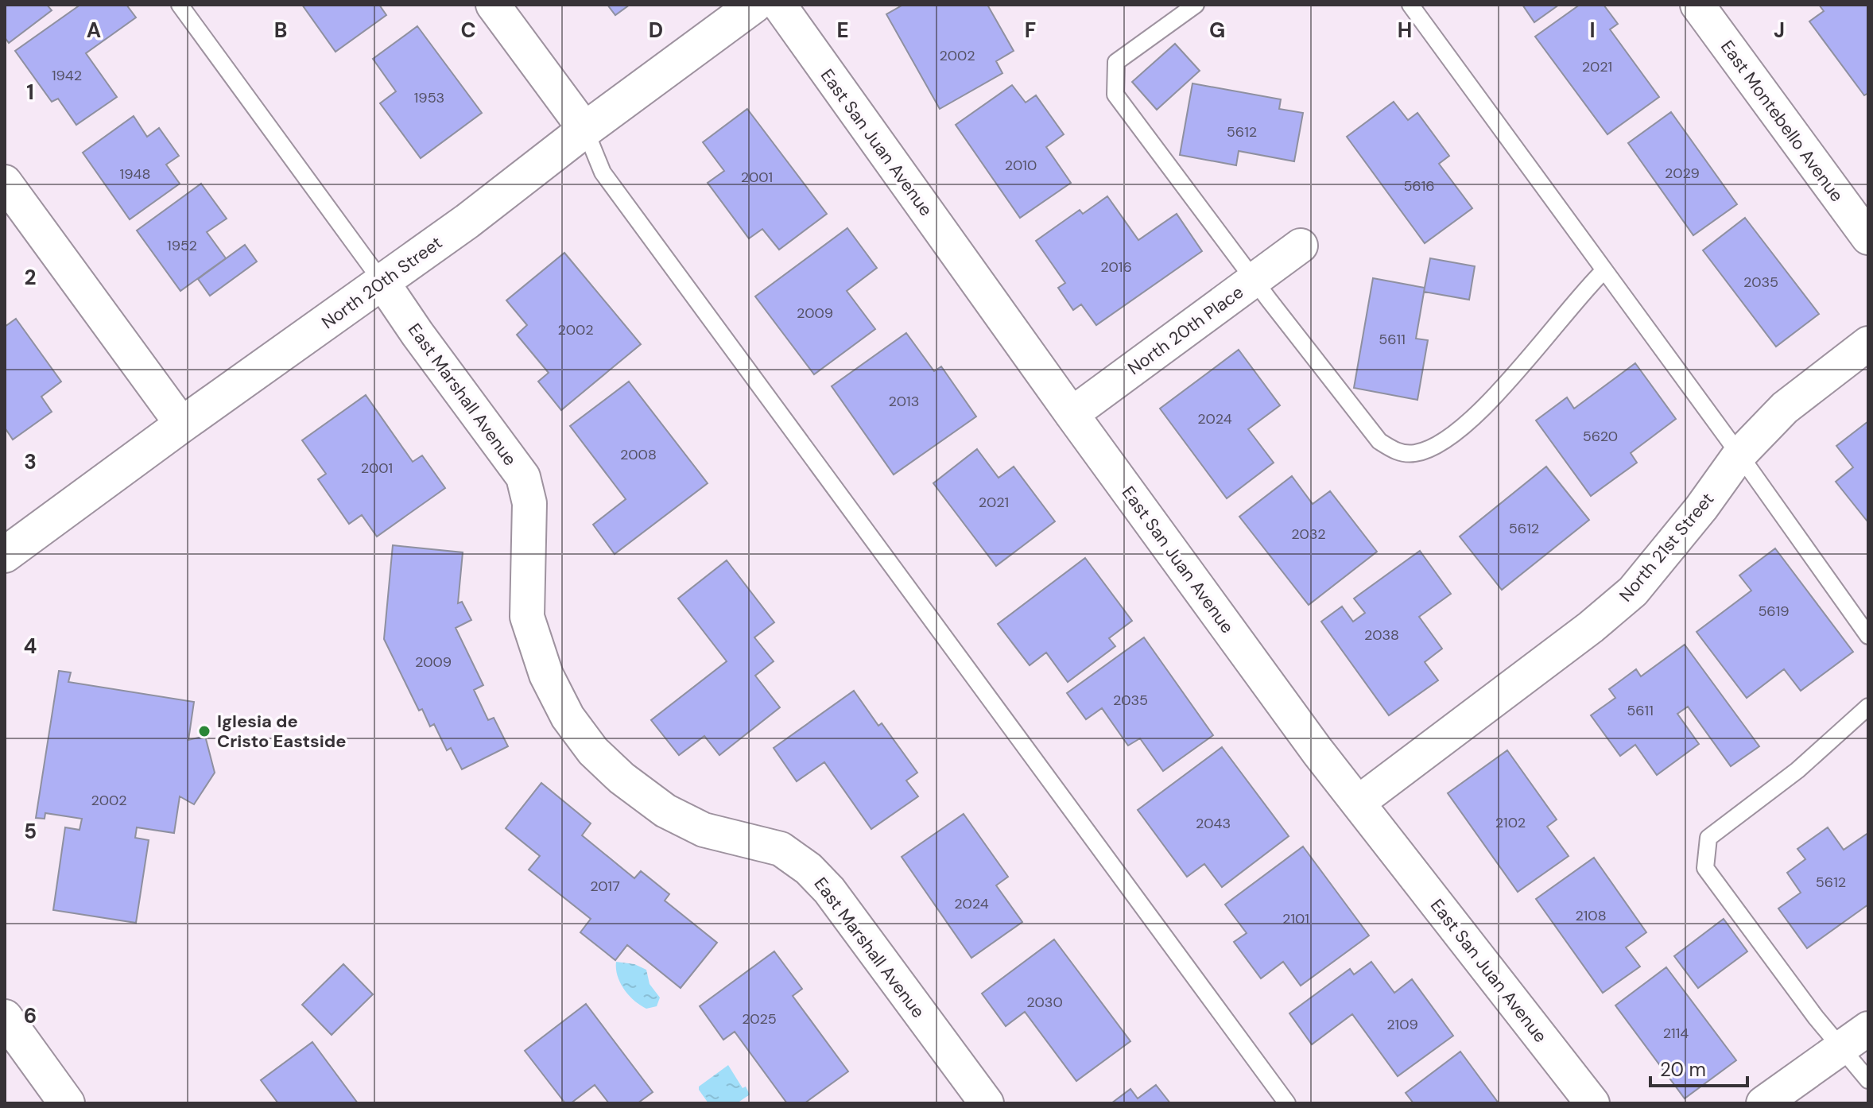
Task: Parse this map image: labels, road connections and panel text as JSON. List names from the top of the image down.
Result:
{
  "streets": {
    "street": [
      "East Montebello Avenue",
      "East San Juan Avenue",
      "North 20th Street",
      "North 20th Place",
      "East Marshall Avenue",
      "North 21st Street"
    ]
  },
  "crossings": [
    ["East San Juan Avenue", "North 20th Place"],
    ["East San Juan Avenue", "North 21st Street"],
    ["North 20th Street", "East Marshall Avenue"]
  ],
  "places": ["Iglesia de Cristo Eastside"],
  "house_numbers": [
    "2002",
    "2021",
    "1942",
    "1953",
    "5612",
    "2010",
    "2029",
    "1948",
    "2001",
    "5616",
    "1952",
    "2016",
    "2035",
    "2009",
    "2002",
    "5611",
    "2013",
    "2024",
    "5620",
    "2008",
    "2001",
    "2021",
    "5612",
    "2032",
    "5619",
    "2038",
    "2009",
    "2035",
    "5611",
    "2002",
    "2102",
    "2043",
    "5612",
    "2017",
    "2024",
    "2108",
    "2101",
    "2030",
    "2025",
    "2109",
    "2114"
  ],
  "scale_bar": "20 m",
  "grid": {
    "columns": [
      "A",
      "B",
      "C",
      "D",
      "E",
      "F",
      "G",
      "H",
      "I",
      "J"
    ],
    "rows": [
      "1",
      "2",
      "3",
      "4",
      "5",
      "6"
    ]
  }
}
